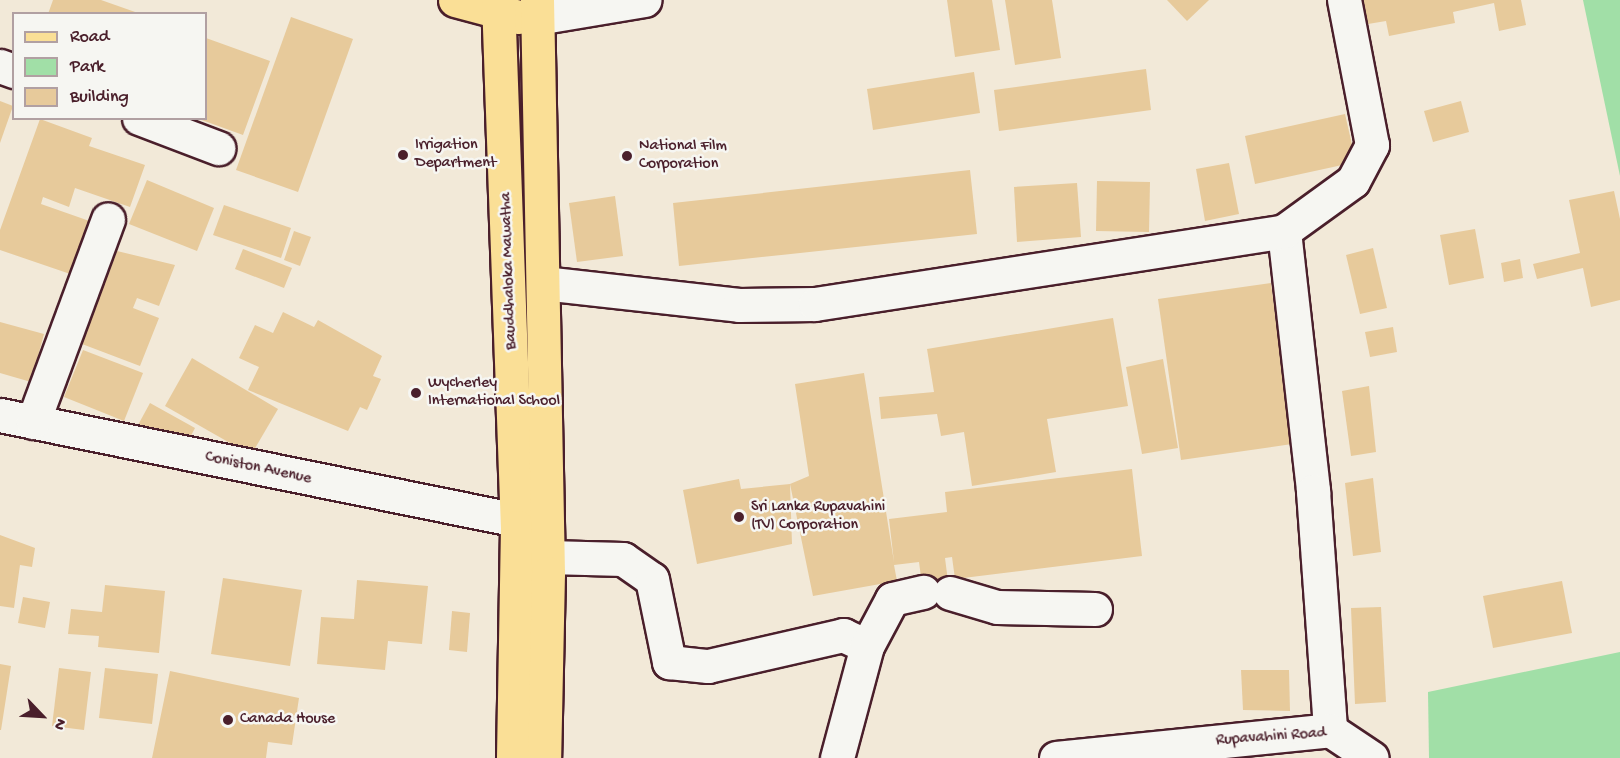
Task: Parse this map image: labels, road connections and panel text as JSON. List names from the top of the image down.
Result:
{
  "streets": {
    "main road": ["Bauddhaloka Mawatha"],
    "street": ["Coniston Avenue", "Rupavahini Road"]
  },
  "crossings": [
    ["Bauddhaloka Mawatha", "Coniston Avenue"]
  ],
  "places": [
    "Irrigation Department",
    "National Film Corporation",
    "Wycherley International School",
    "Sri Lanka Rupavahini (TV) Corporation",
    "Canada House"
  ],
  "legend": ["Road", "Park", "Building"],
  "north": "bottom right"
}
